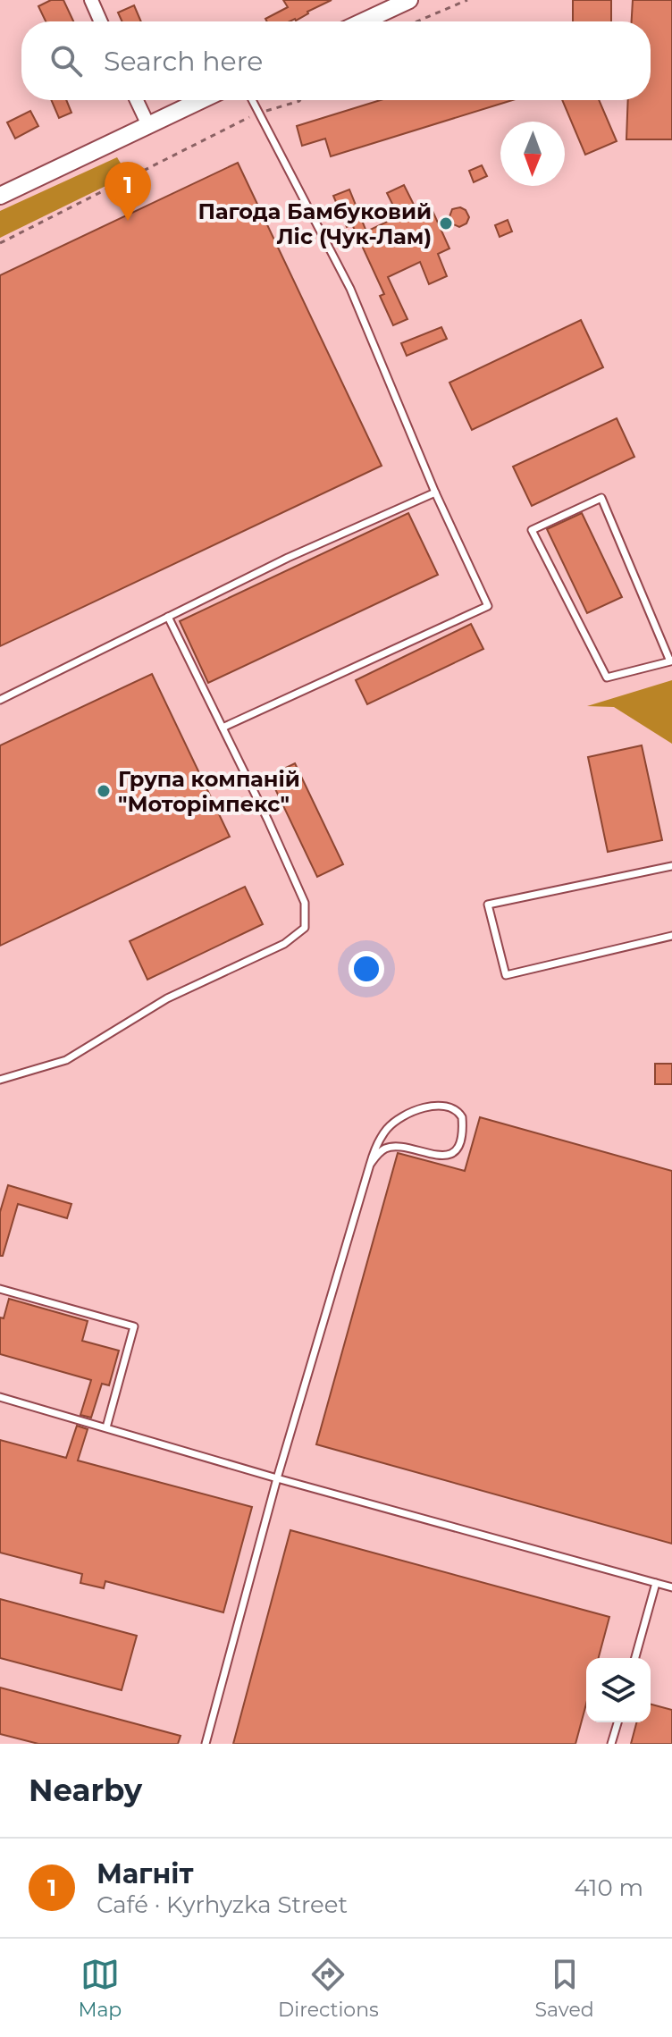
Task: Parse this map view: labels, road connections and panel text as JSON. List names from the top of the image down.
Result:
{
  "places": ["Пагода Бамбуковий Ліс (Чук-Лам)", "Група компаній \"Моторімпекс\""],
  "north": "bottom",
  "page": {
    "search": "Search here",
    "pins": "1",
    "heading": "Nearby",
    "list": [
      {
        "mark": "1",
        "name": "Магніт",
        "note": "Café · Kyrhyzka Street",
        "value": "410 m"
      }
    ],
    "nav": ["Map", "Directions", "Saved"]
  }
}
